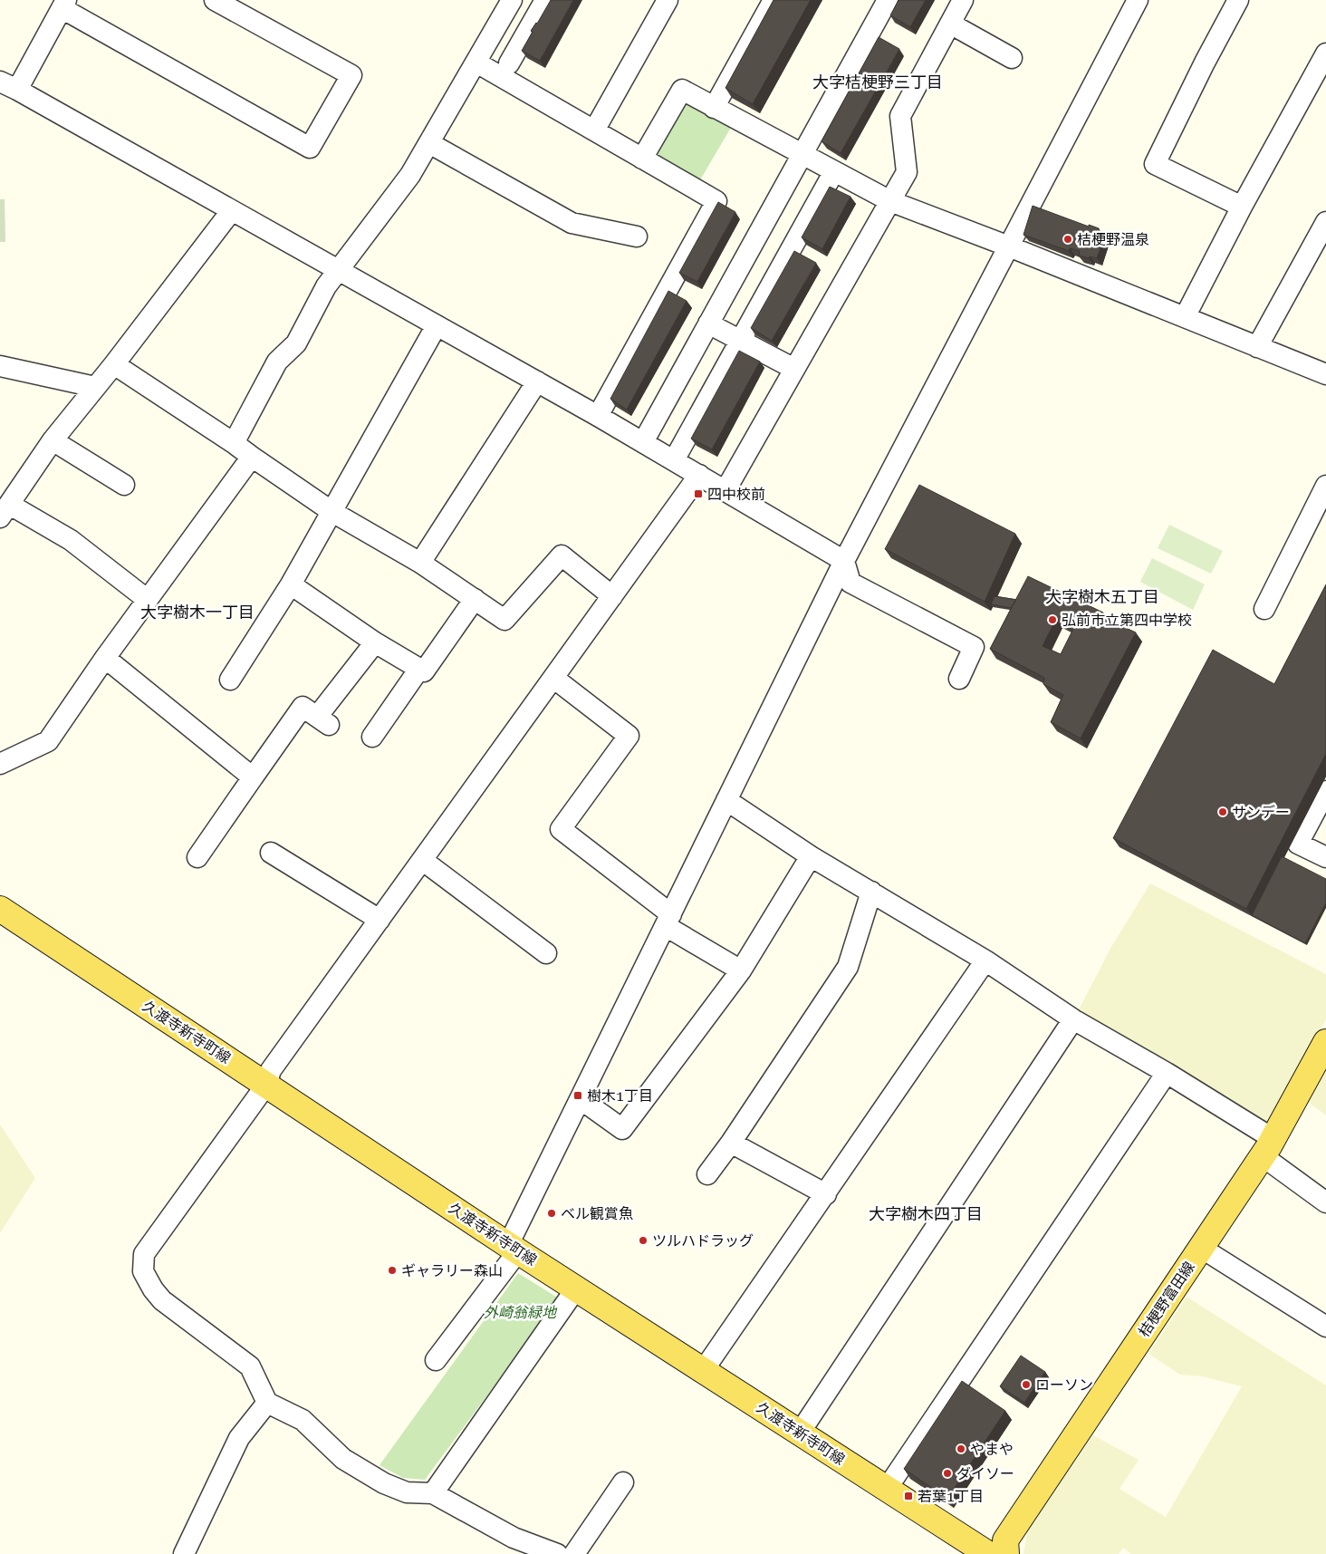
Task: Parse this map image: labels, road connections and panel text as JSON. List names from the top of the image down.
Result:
{
  "streets": {
    "main road": ["久渡寺新寺町線", "桔梗野富田線"]
  },
  "districts": [
    "大字桔梗野三丁目",
    "大字樹木五丁目",
    "大字樹木一丁目",
    "大字樹木四丁目"
  ],
  "parks": ["外崎翁緑地"],
  "places": {
    "other": [
      "桔梗野温泉",
      "弘前市立第四中学校",
      "サンデー",
      "ベル観賞魚",
      "ツルハドラッグ",
      "ギャラリー森山",
      "ローソン",
      "やまや",
      "ダイソー"
    ],
    "transit": ["四中校前", "樹木1丁目", "若葉1丁目"]
  }
}
